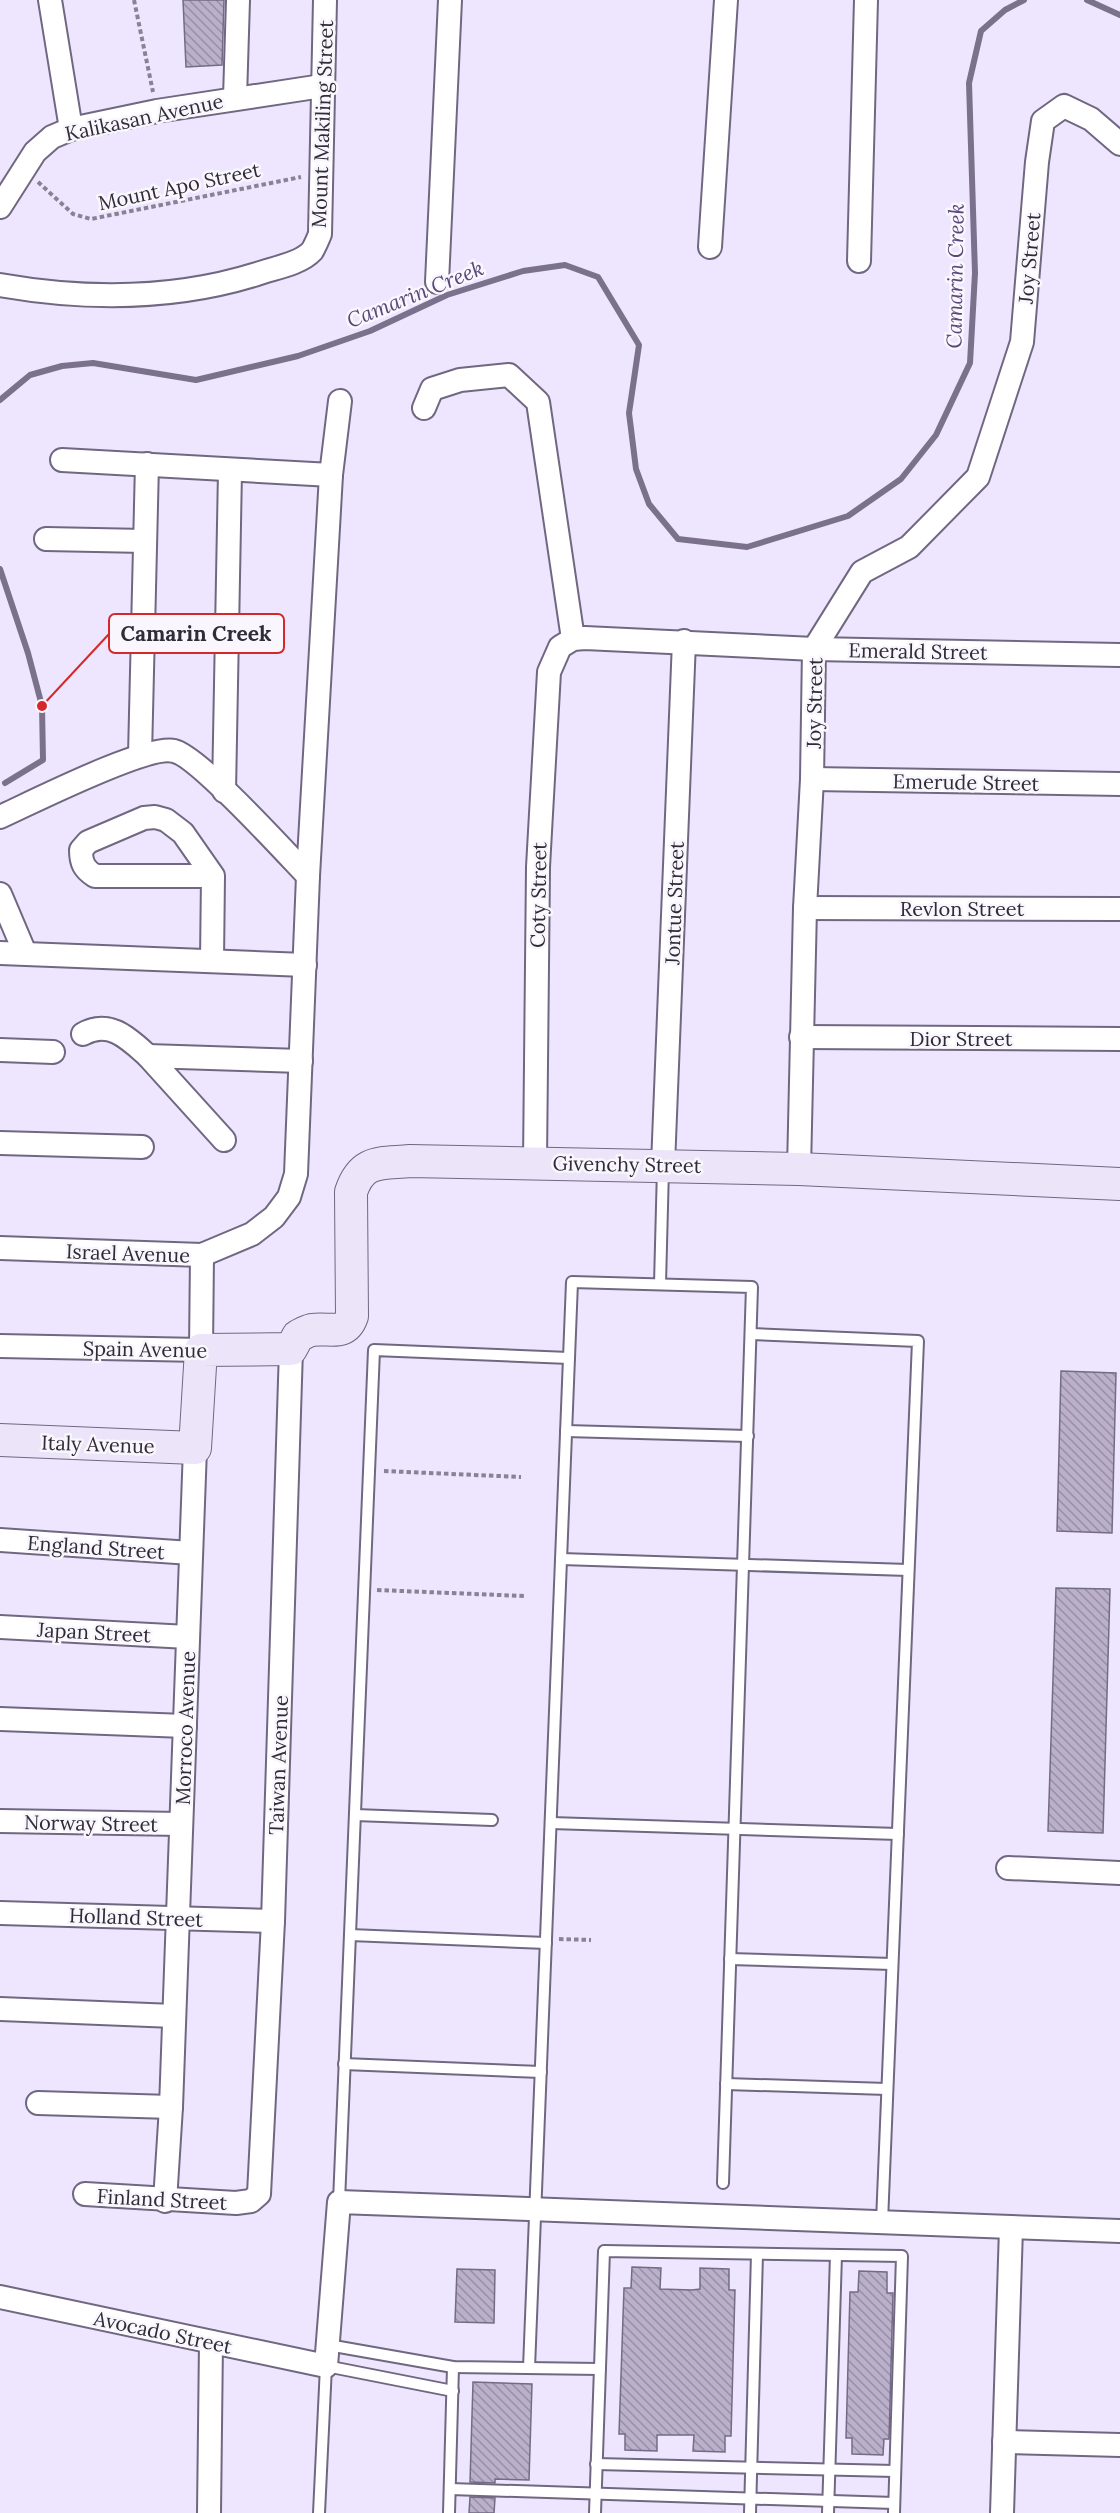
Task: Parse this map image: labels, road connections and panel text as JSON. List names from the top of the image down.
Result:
{
  "streets": {
    "street": [
      "Kalikasan Avenue",
      "Mount Makiling Street",
      "Joy Street",
      "Emerald Street",
      "Emerude Street",
      "Coty Street",
      "Jontue Street",
      "Revlon Street",
      "Dior Street",
      "Givenchy Street",
      "Israel Avenue",
      "Spain Avenue",
      "Italy Avenue",
      "England Street",
      "Japan Street",
      "Morroco Avenue",
      "Taiwan Avenue",
      "Norway Street",
      "Holland Street",
      "Finland Street",
      "Avocado Street"
    ],
    "path": ["Mount Apo Street"]
  },
  "crossings": [
    ["Kalikasan Avenue", "Mount Makiling Street"],
    ["Kalikasan Avenue", "Mount Apo Street"],
    ["Mount Makiling Street", "Mount Apo Street"],
    ["Joy Street", "Emerald Street"],
    ["Joy Street", "Emerude Street"],
    ["Joy Street", "Revlon Street"],
    ["Joy Street", "Dior Street"],
    ["Joy Street", "Givenchy Street"],
    ["Emerald Street", "Coty Street"],
    ["Emerald Street", "Jontue Street"],
    ["Coty Street", "Givenchy Street"],
    ["Jontue Street", "Givenchy Street"],
    ["Givenchy Street", "Spain Avenue"],
    ["Givenchy Street", "Taiwan Avenue"],
    ["Israel Avenue", "Morroco Avenue"],
    ["Spain Avenue", "Morroco Avenue"],
    ["Spain Avenue", "Taiwan Avenue"],
    ["Italy Avenue", "Morroco Avenue"],
    ["England Street", "Morroco Avenue"],
    ["Japan Street", "Morroco Avenue"],
    ["Morroco Avenue", "Norway Street"],
    ["Morroco Avenue", "Holland Street"],
    ["Morroco Avenue", "Finland Street"],
    ["Taiwan Avenue", "Holland Street"],
    ["Taiwan Avenue", "Finland Street"]
  ],
  "water": ["Camarin Creek"],
  "places": ["Camarin Creek"]
}
